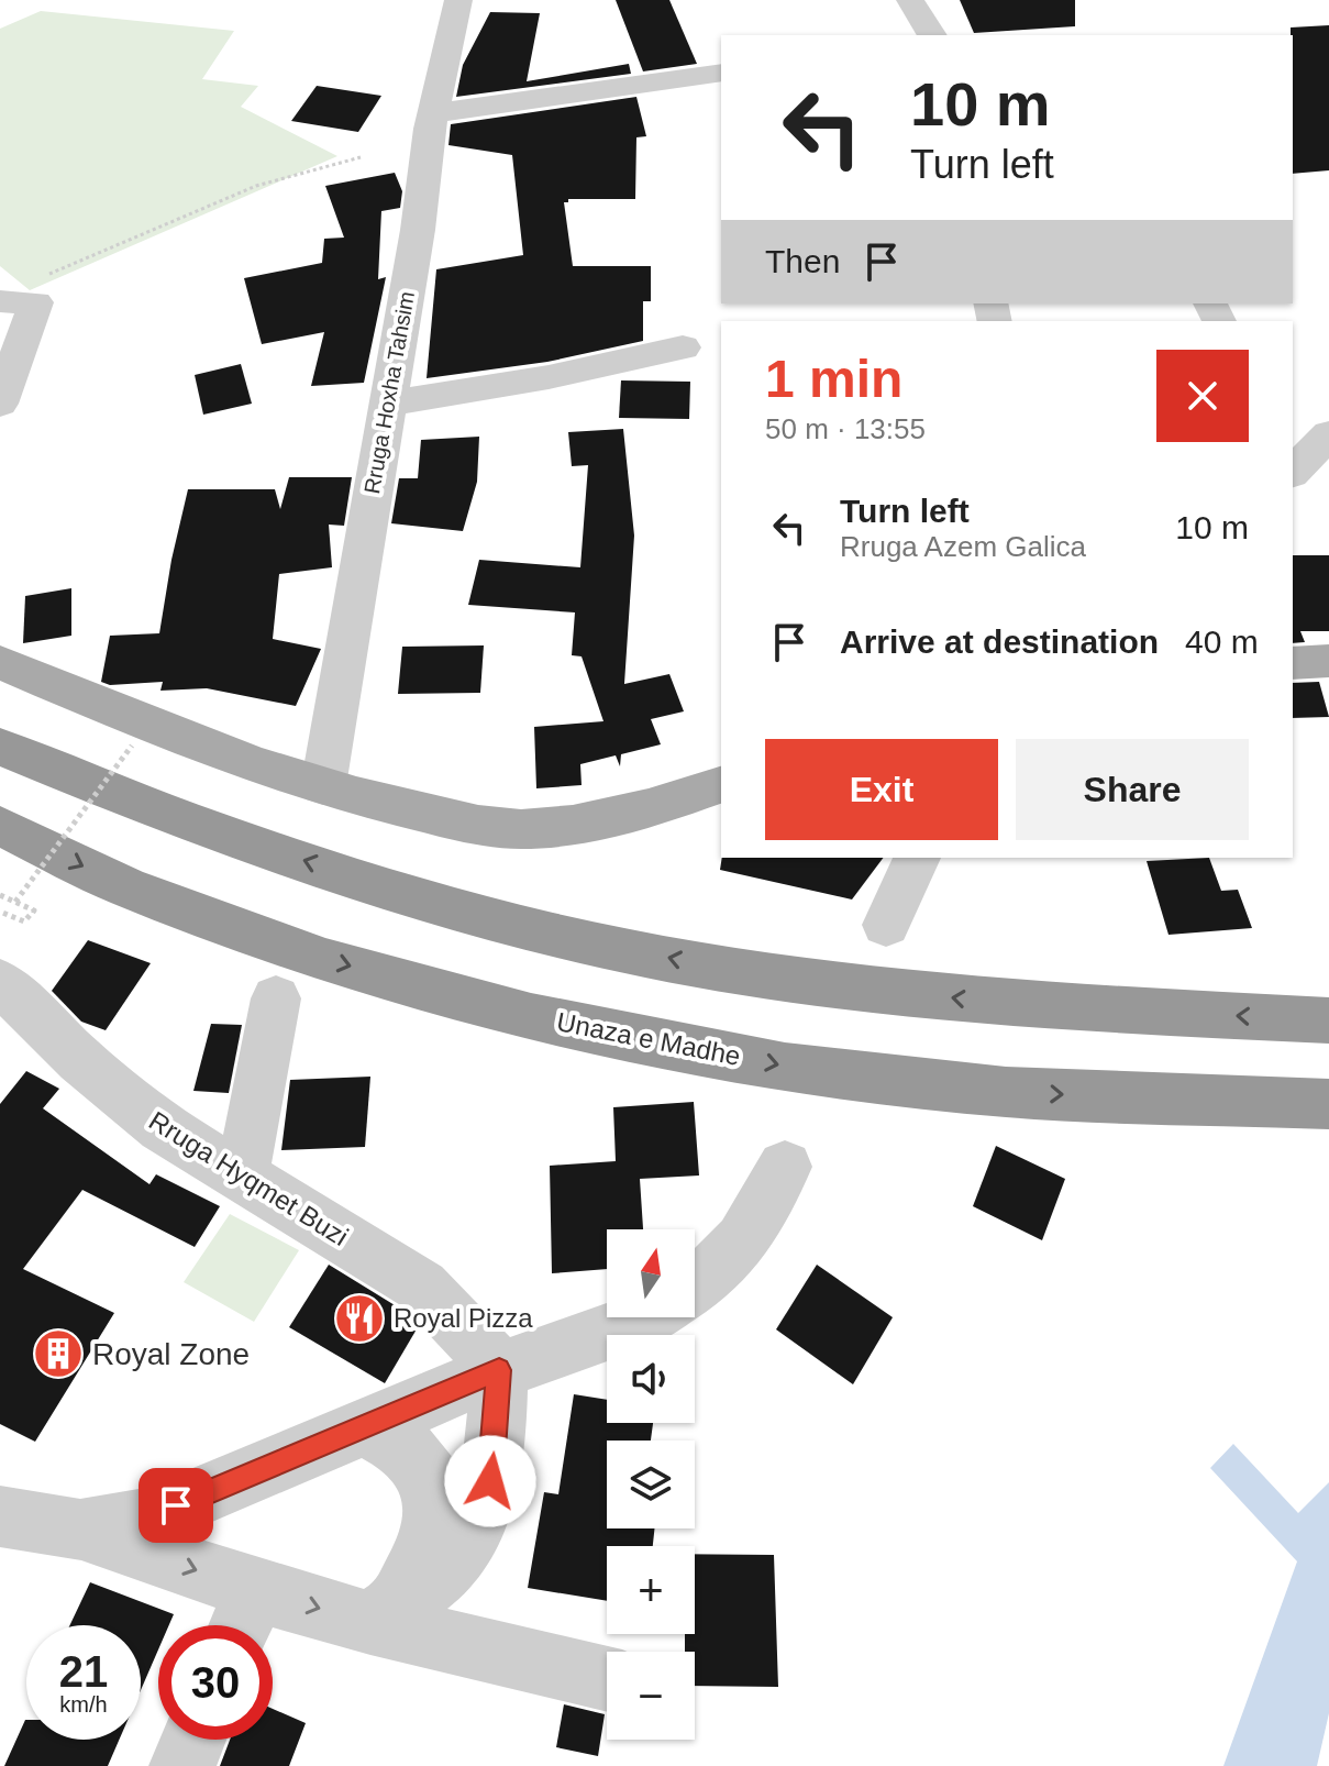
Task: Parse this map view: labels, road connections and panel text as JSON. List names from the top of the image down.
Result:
{
  "streets": {
    "highway": ["Unaza e Madhe"],
    "street": ["Rruga Hoxha Tahsim", "Rruga Hyqmet Buzi"]
  },
  "places": {
    "restaurant": ["Royal Pizza"],
    "building": ["Royal Zone"]
  },
  "north": "top",
  "page": {
    "turn": ["10 m", "Turn left"],
    "then": "Then",
    "heading": ["1 min", "50 m · 13:55"],
    "list": [
      {
        "name": "Turn left",
        "note": "Rruga Azem Galica",
        "value": "10 m"
      },
      {
        "name": "Arrive at destination",
        "value": "40 m"
      }
    ],
    "buttons": ["Exit", "Share"],
    "map_buttons": ["+", "−"],
    "speed": "21 km/h",
    "limit": "30"
  }
}
